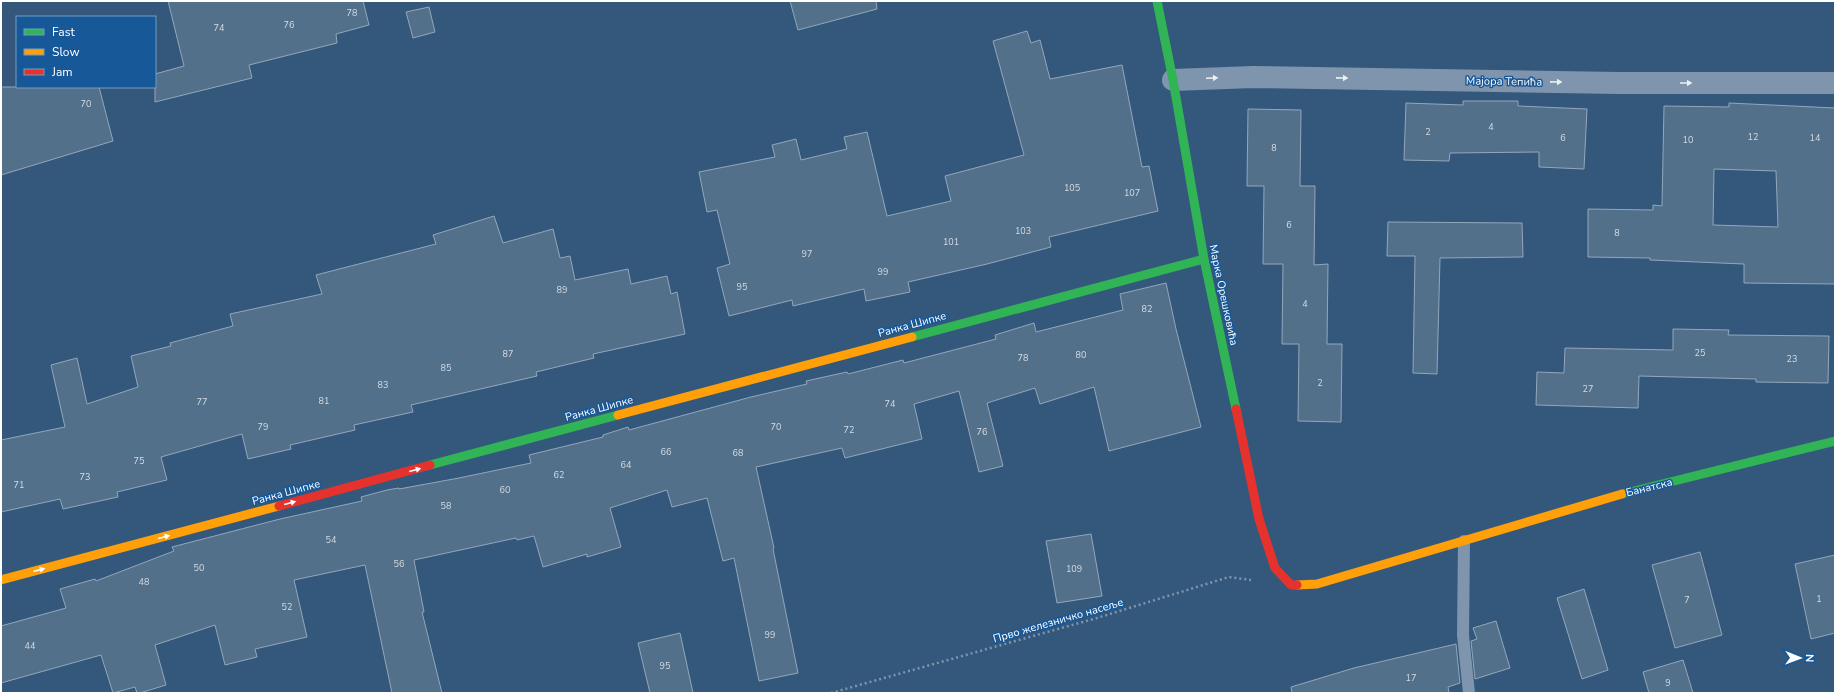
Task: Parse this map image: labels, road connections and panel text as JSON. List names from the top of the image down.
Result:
{
  "streets": {
    "street": [
      "Мајора Тепића",
      "Марка Орешковића",
      "Ранка Шипке",
      "Банатска"
    ],
    "path": ["Прво железничко насеље"]
  },
  "crossings": [
    ["Мајора Тепића", "Марка Орешковића"],
    ["Марка Орешковића", "Ранка Шипке"],
    ["Марка Орешковића", "Банатска"],
    ["Марка Орешковића", "Прво железничко насеље"],
    ["Банатска", "Прво железничко насеље"]
  ],
  "one_way": ["Мајора Тепића", "Ранка Шипке"],
  "house_numbers": [
    "78",
    "76",
    "74",
    "70",
    "4",
    "2",
    "12",
    "6",
    "14",
    "10",
    "8",
    "105",
    "107",
    "6",
    "103",
    "8",
    "101",
    "97",
    "99",
    "95",
    "89",
    "4",
    "82",
    "25",
    "87",
    "80",
    "78",
    "23",
    "85",
    "2",
    "83",
    "27",
    "81",
    "77",
    "74",
    "79",
    "70",
    "72",
    "76",
    "66",
    "68",
    "75",
    "64",
    "62",
    "73",
    "71",
    "60",
    "58",
    "54",
    "56",
    "50",
    "109",
    "48",
    "1",
    "7",
    "52",
    "99",
    "44",
    "95",
    "17",
    "9"
  ],
  "legend": ["Fast", "Slow", "Jam"],
  "north": "right"
}
